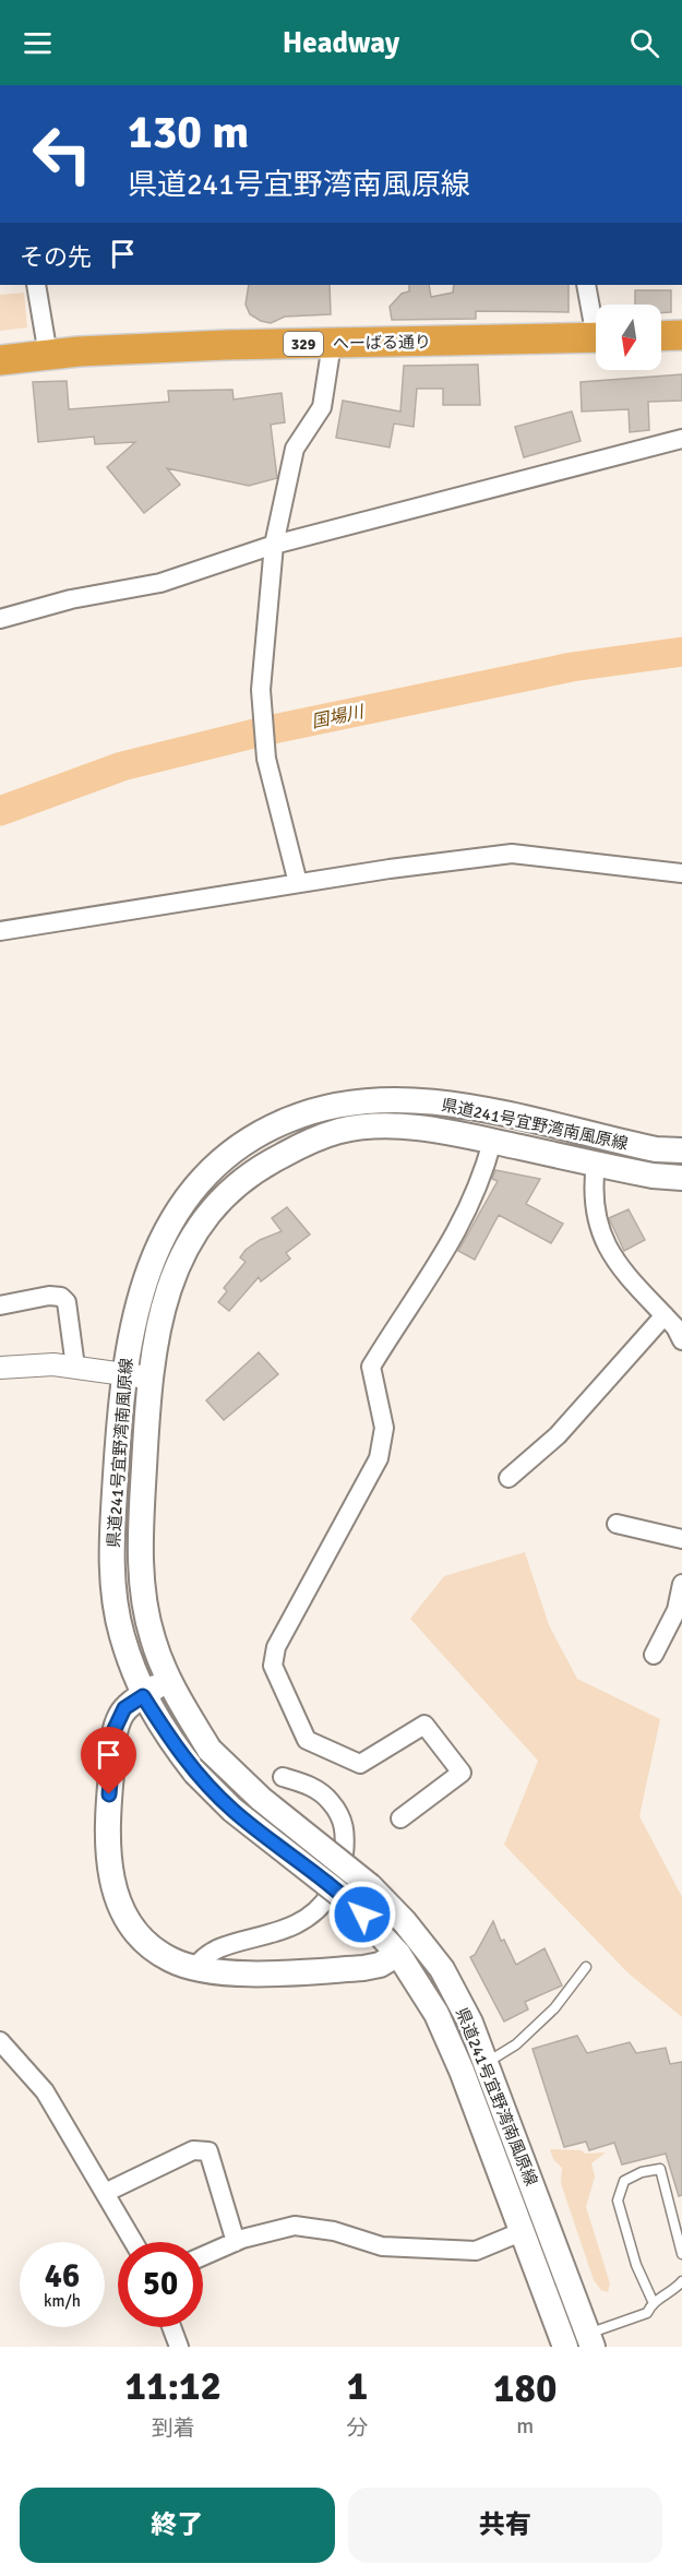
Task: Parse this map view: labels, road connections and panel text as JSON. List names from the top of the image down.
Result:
{
  "streets": {
    "highway": ["へーばる通り", "329"],
    "main road": ["県道241号宜野湾南風原線"]
  },
  "water": ["国場川"],
  "north": "bottom",
  "page": {
    "header": "Headway",
    "turn": ["130 m", "県道241号宜野湾南風原線"],
    "then": "その先",
    "speed": "46 km/h",
    "limit": "50",
    "eta": [
      "11:12",
      "到着",
      "1",
      "分",
      "180",
      "m"
    ],
    "buttons": ["終了", "共有"]
  }
}
